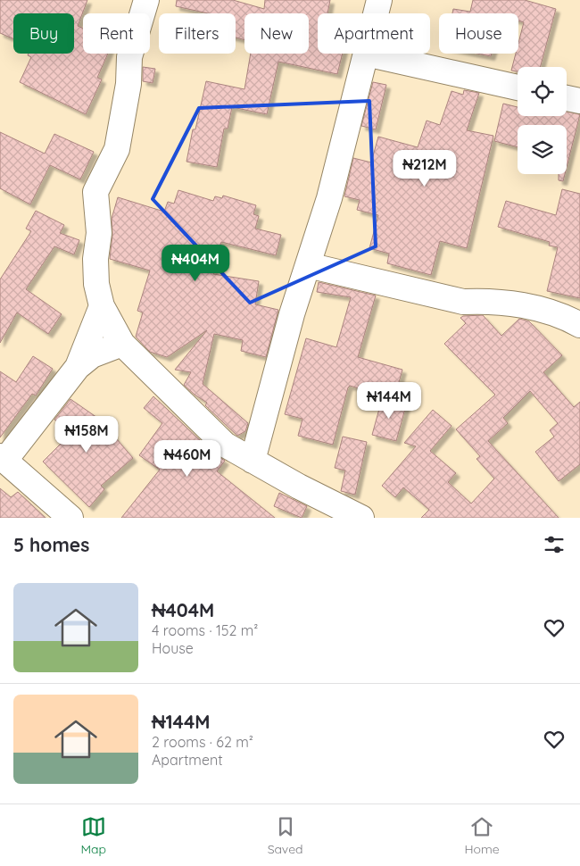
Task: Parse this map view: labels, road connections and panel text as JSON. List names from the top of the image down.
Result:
{
  "page": {
    "chip": [
      "Buy",
      "Rent",
      "Filters",
      "New",
      "Apartment",
      "House"
    ],
    "price": [
      "₦212M",
      "₦404M",
      "₦144M",
      "₦158M",
      "₦460M"
    ],
    "heading": "5 homes",
    "list": [
      {
        "name": "₦404M",
        "note": "4 rooms · 152 m² · House"
      },
      {
        "name": "₦144M",
        "note": "2 rooms · 62 m² · Apartment"
      }
    ],
    "tabs": ["Map", "Saved", "Home"]
  }
}
